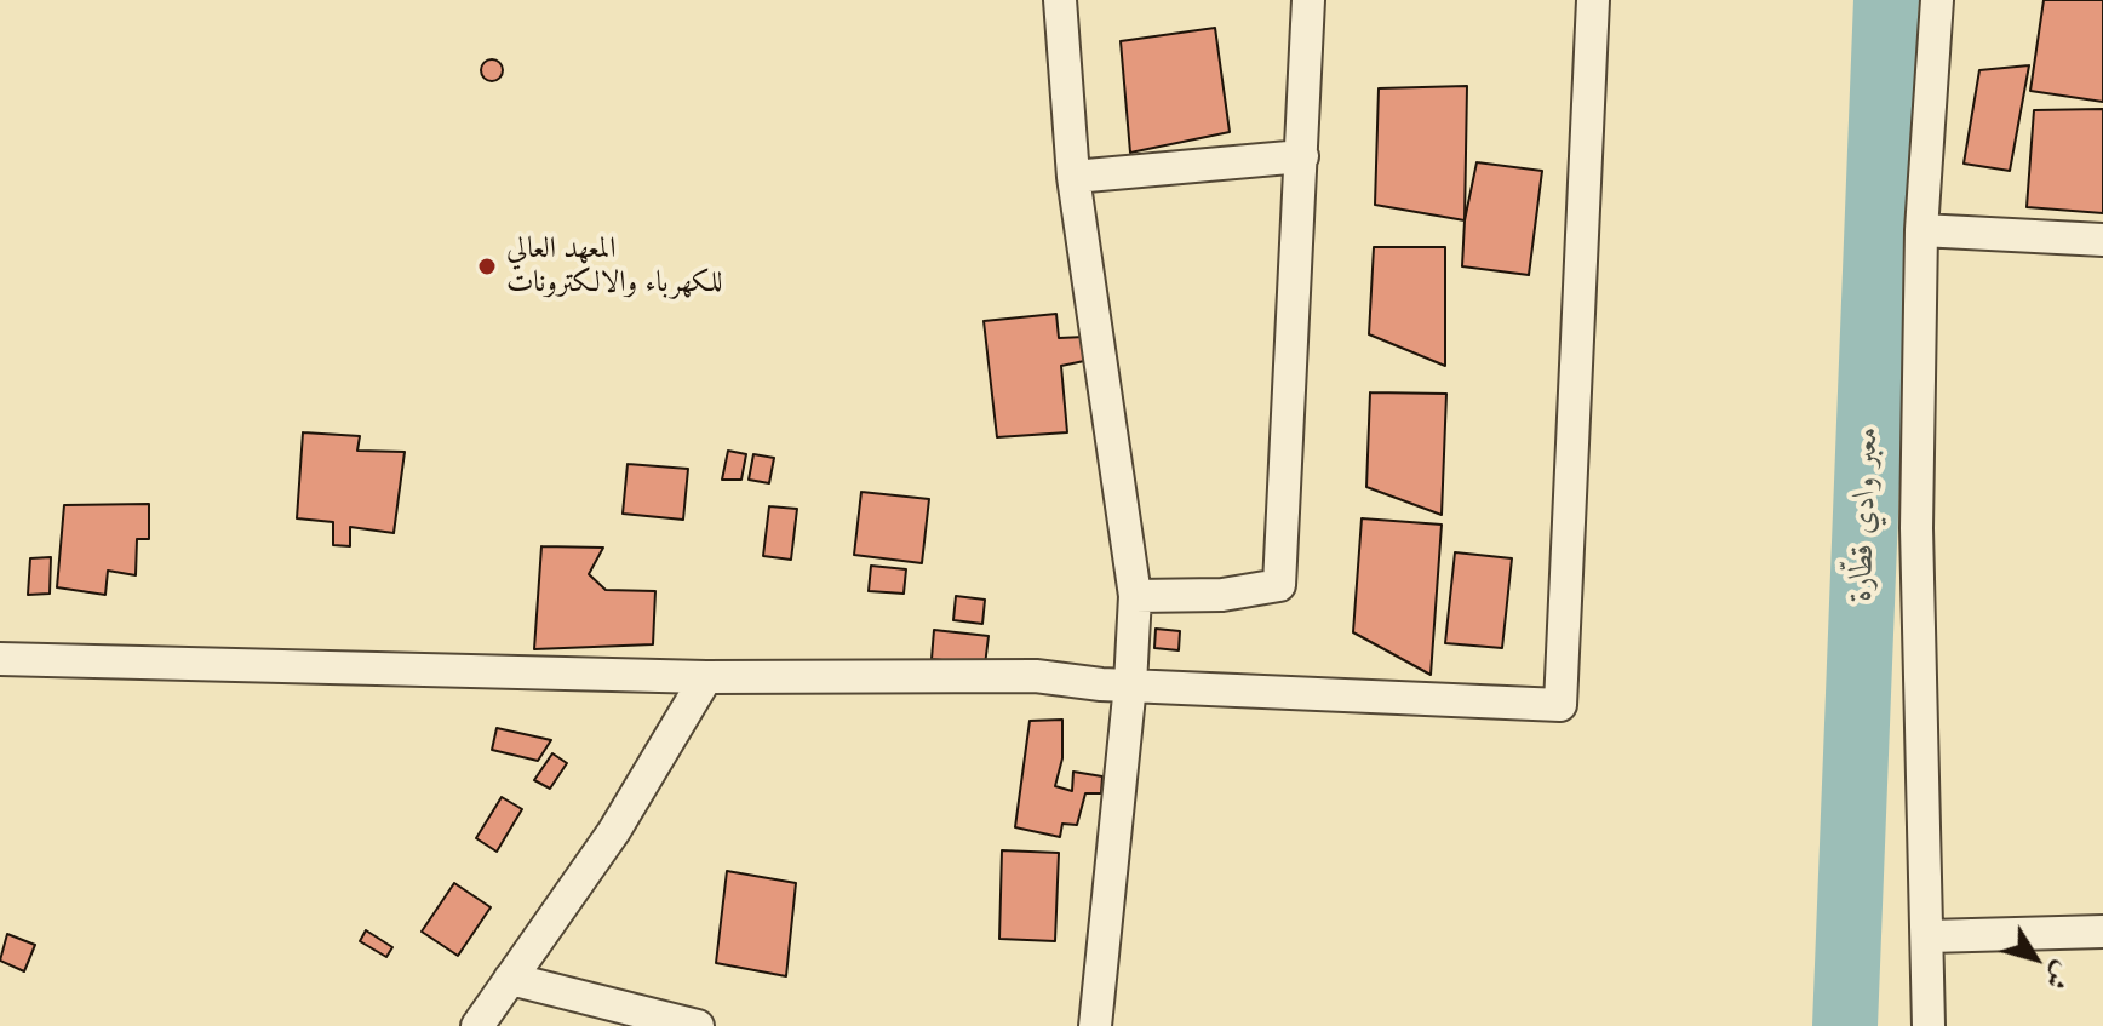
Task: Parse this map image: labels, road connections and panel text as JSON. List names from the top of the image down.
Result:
{
  "water": ["معبر وادي قطّارة"],
  "places": ["المعهد العالي للكهرباء والالكترونات"],
  "north": "bottom right"
}
